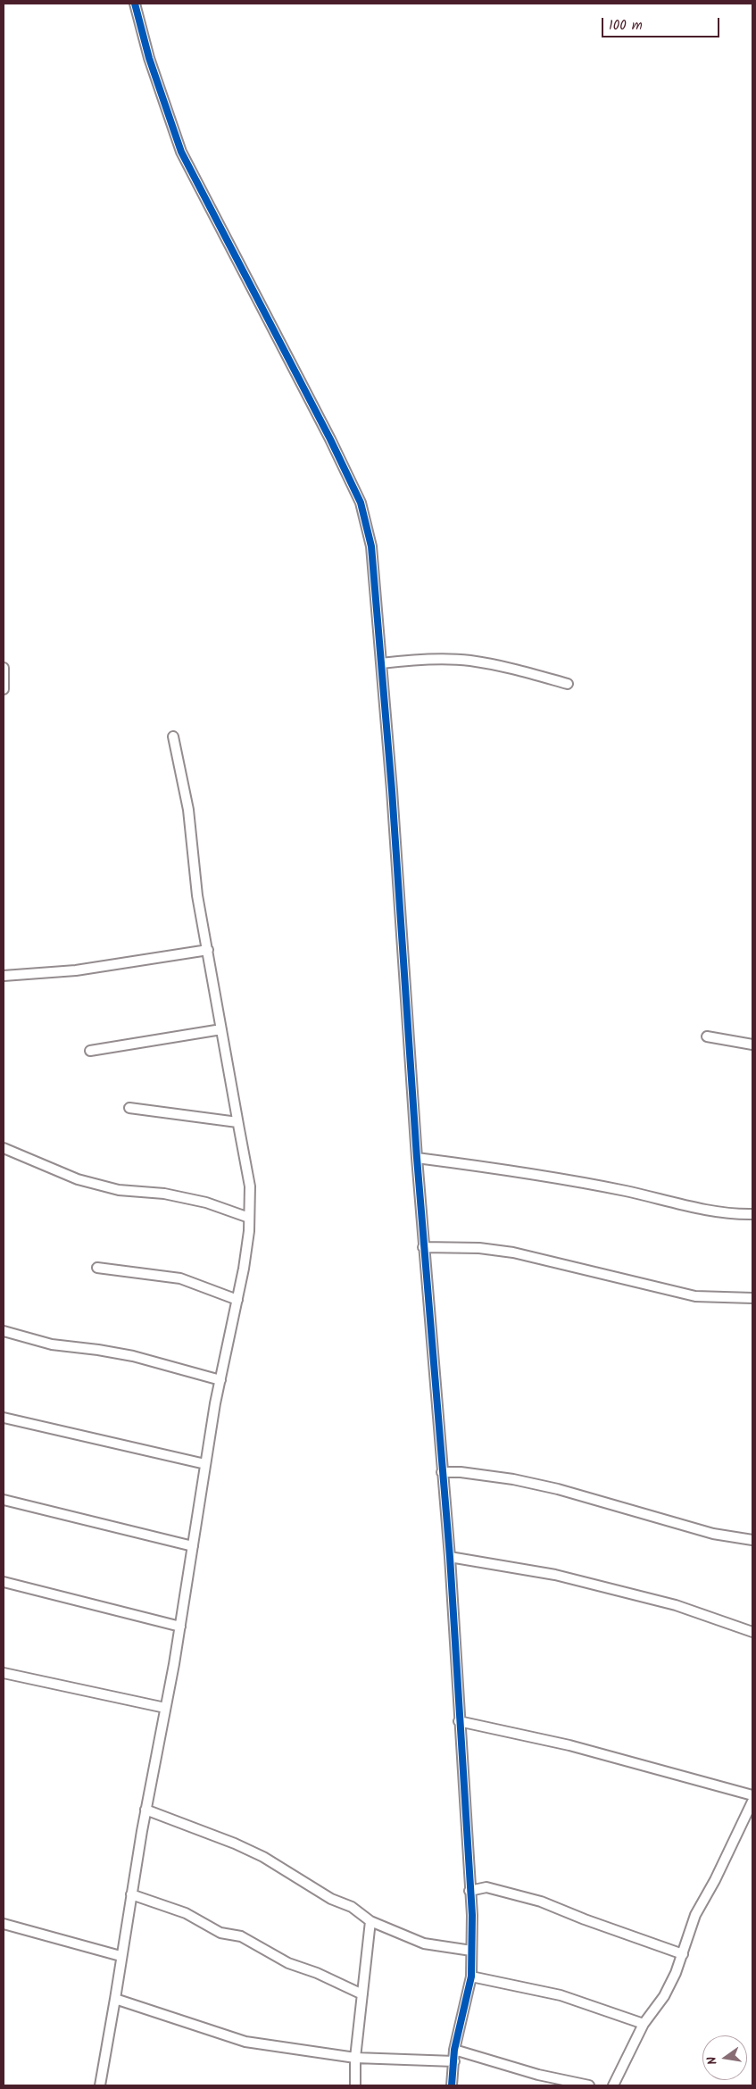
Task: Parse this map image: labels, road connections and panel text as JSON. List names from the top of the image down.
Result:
{
  "scale_bar": "100 m",
  "north": "left"
}
